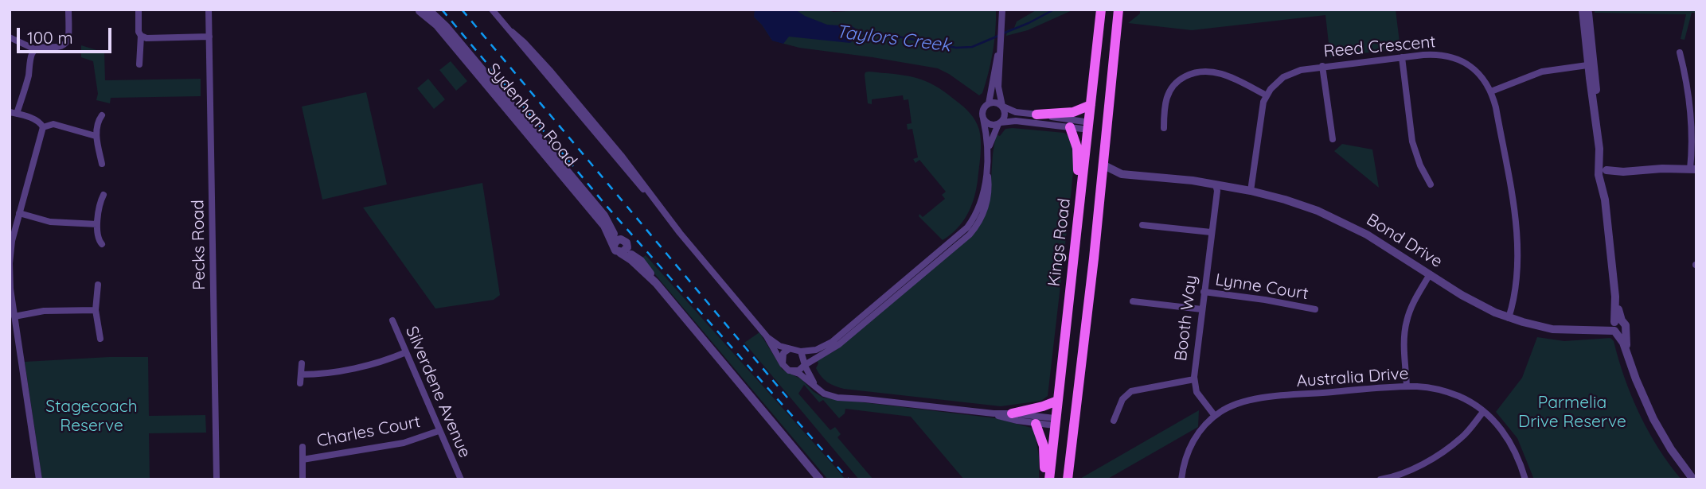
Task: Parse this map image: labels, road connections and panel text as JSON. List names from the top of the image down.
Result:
{
  "streets": {
    "main road": ["Kings Road"],
    "street": [
      "Reed Crescent",
      "Sydenham Road",
      "Bond Drive",
      "Pecks Road",
      "Lynne Court",
      "Booth Way",
      "Australia Drive",
      "Silverdene Avenue",
      "Charles Court"
    ]
  },
  "crossings": [
    ["Reed Crescent", "Bond Drive"],
    ["Bond Drive", "Booth Way"],
    ["Lynne Court", "Booth Way"],
    ["Booth Way", "Australia Drive"],
    ["Silverdene Avenue", "Charles Court"]
  ],
  "water": ["Taylors Creek"],
  "parks": ["Parmelia Drive Reserve", "Stagecoach Reserve"],
  "scale_bar": "100 m"
}
